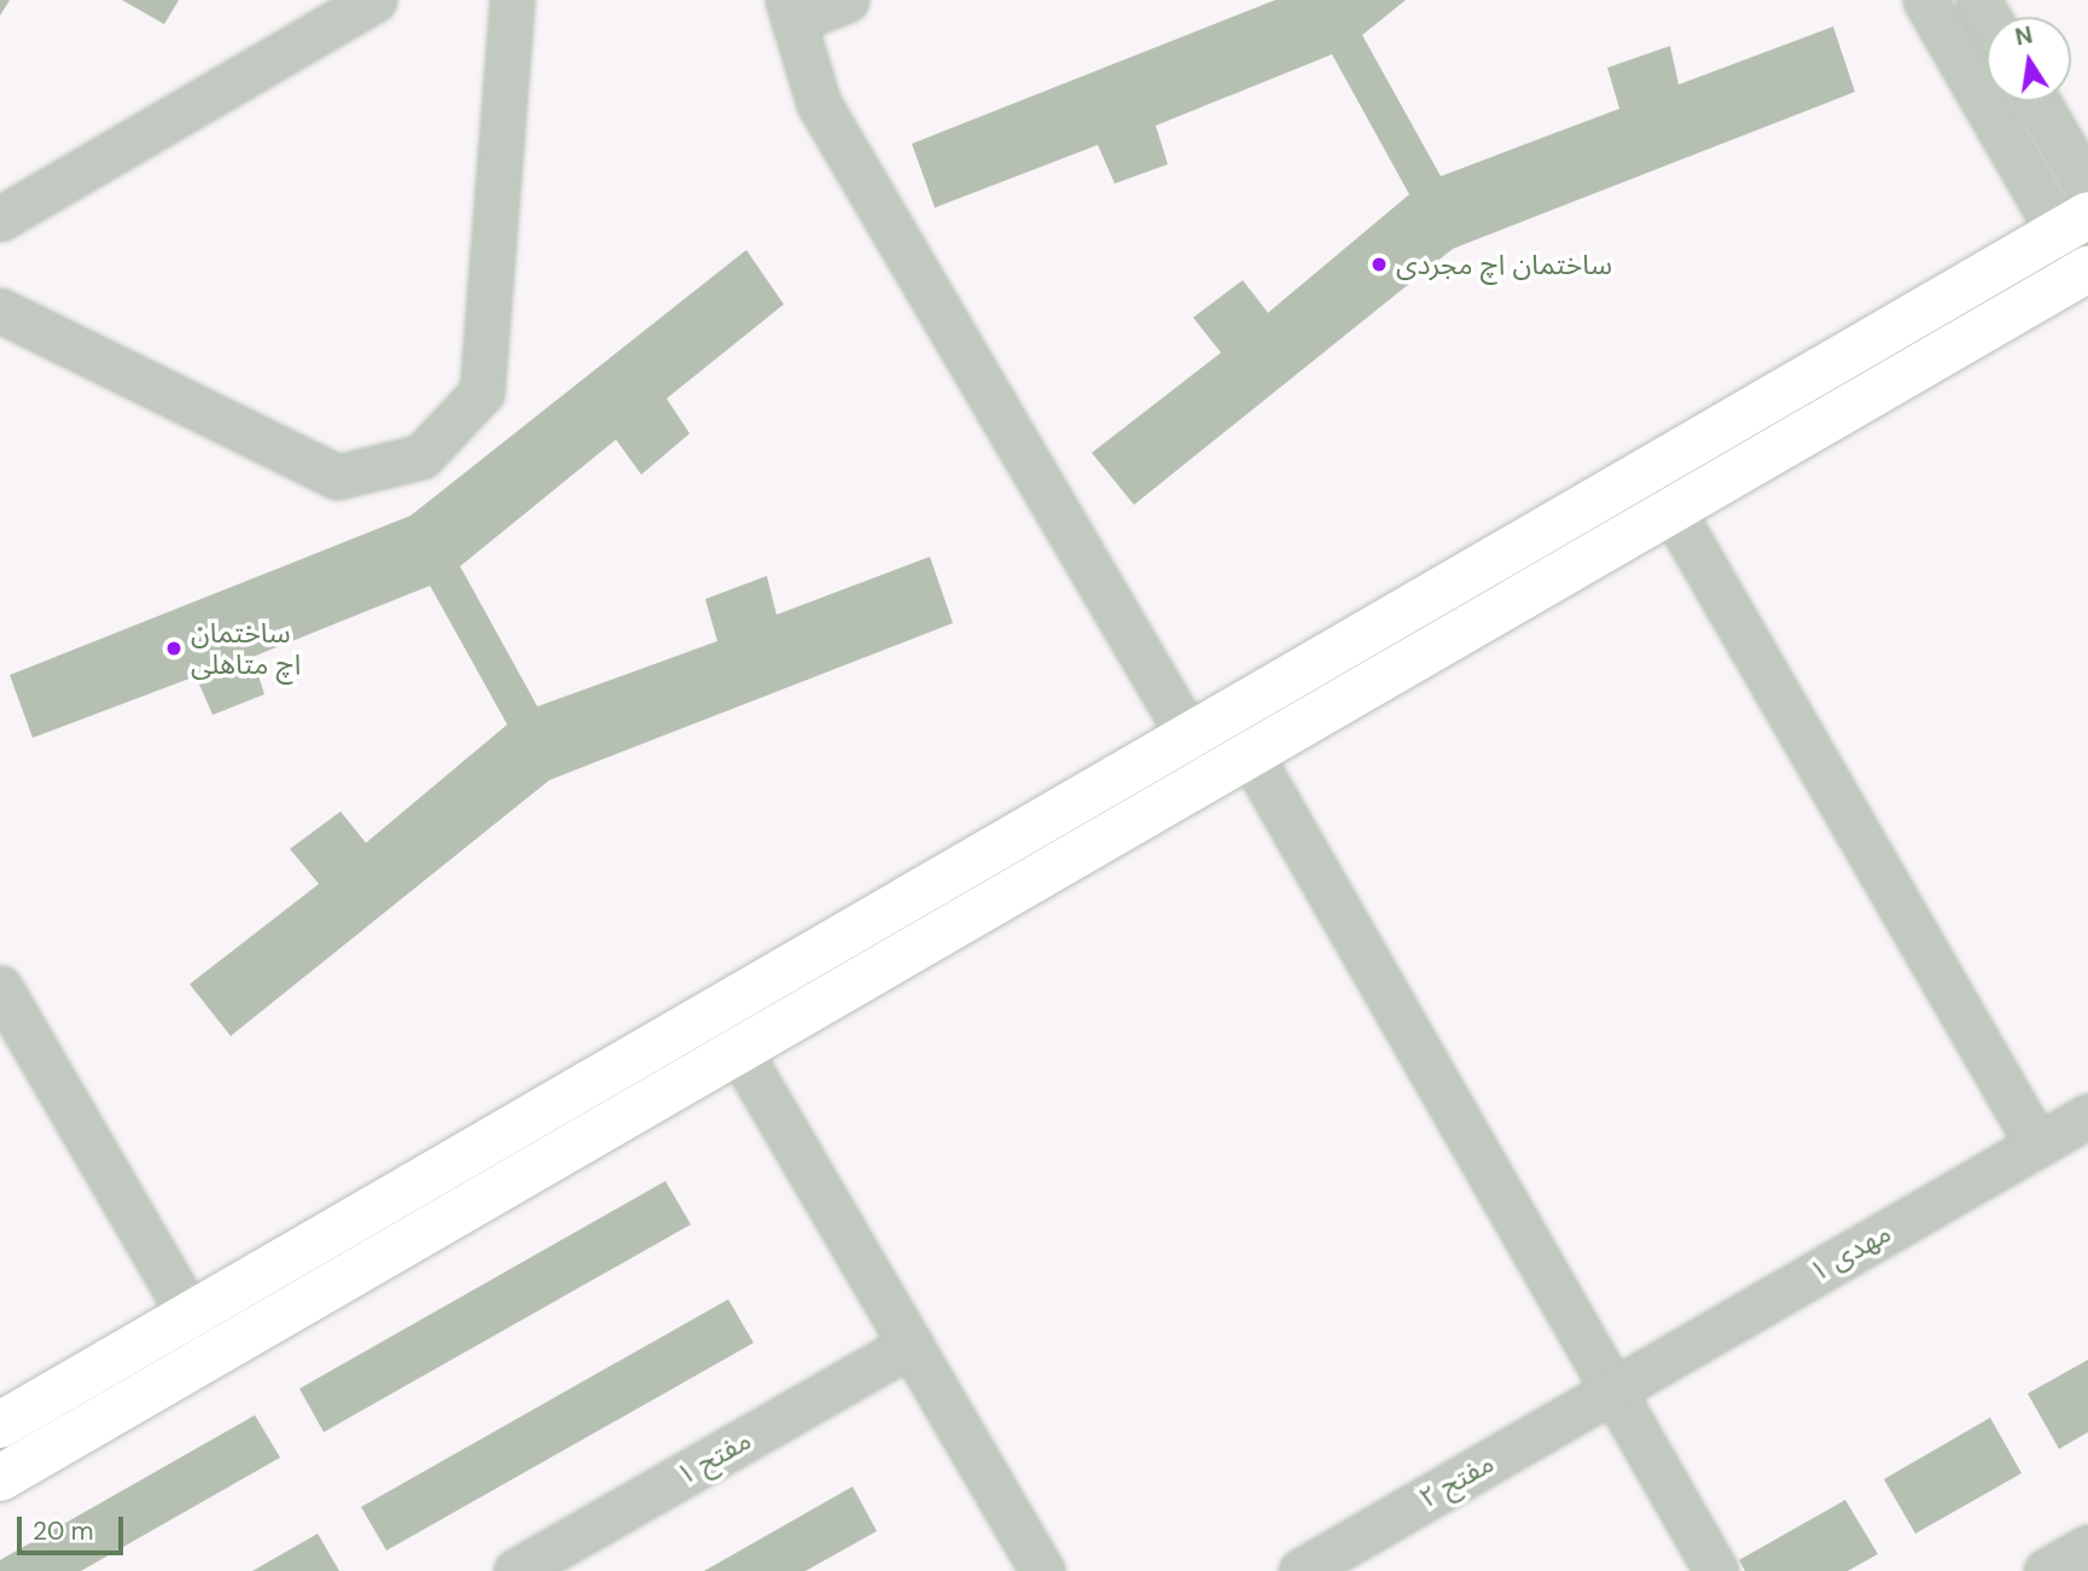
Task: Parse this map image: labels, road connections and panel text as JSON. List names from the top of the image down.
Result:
{
  "streets": {
    "street": ["مهدی ۱", "مفتح ۱", "مفتح ۲"]
  },
  "crossings": [
    ["مهدی ۱", "مفتح ۲"]
  ],
  "places": ["ساختمان اچ مجردی", "ساختمان اچ متاهلی"],
  "scale_bar": "20 m",
  "north": "top"
}
